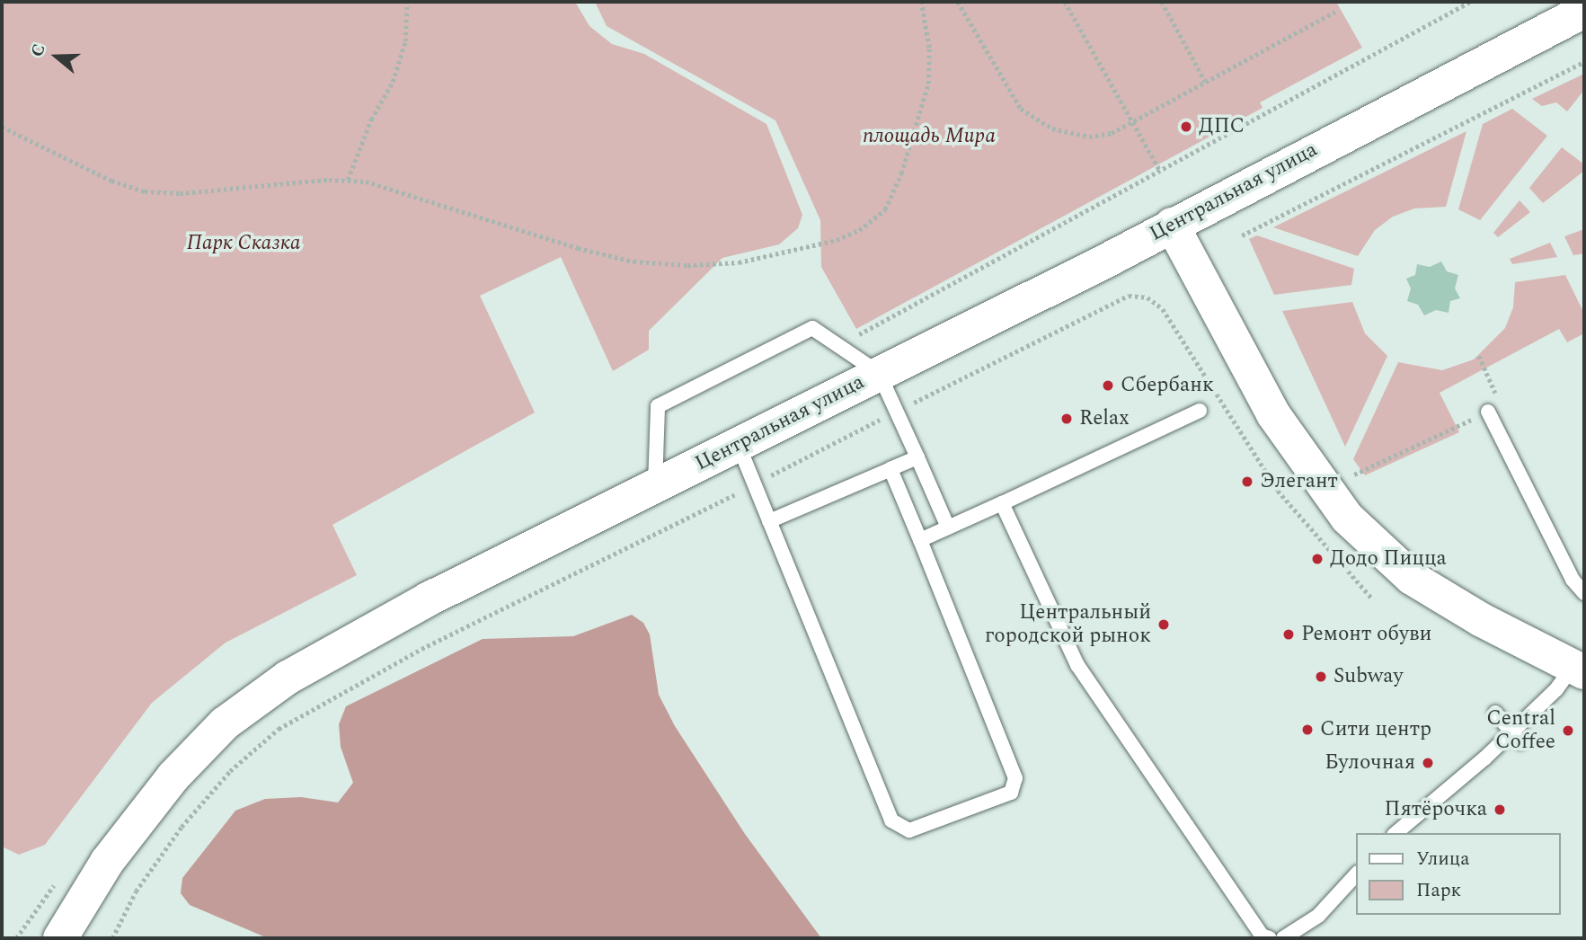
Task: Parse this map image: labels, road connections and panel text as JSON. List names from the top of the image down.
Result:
{
  "streets": {
    "main road": ["Центральная улица"]
  },
  "parks": ["площадь Мира", "Парк Сказка"],
  "places": [
    "ДПС",
    "Сбербанк",
    "Relax",
    "Элегант",
    "Додо Пицца",
    "Центральный городской рынок",
    "Ремонт обуви",
    "Subway",
    "Сити центр",
    "Central Coffee",
    "Булочная",
    "Пятёрочка"
  ],
  "legend": ["Улица", "Парк"],
  "north": "left"
}
